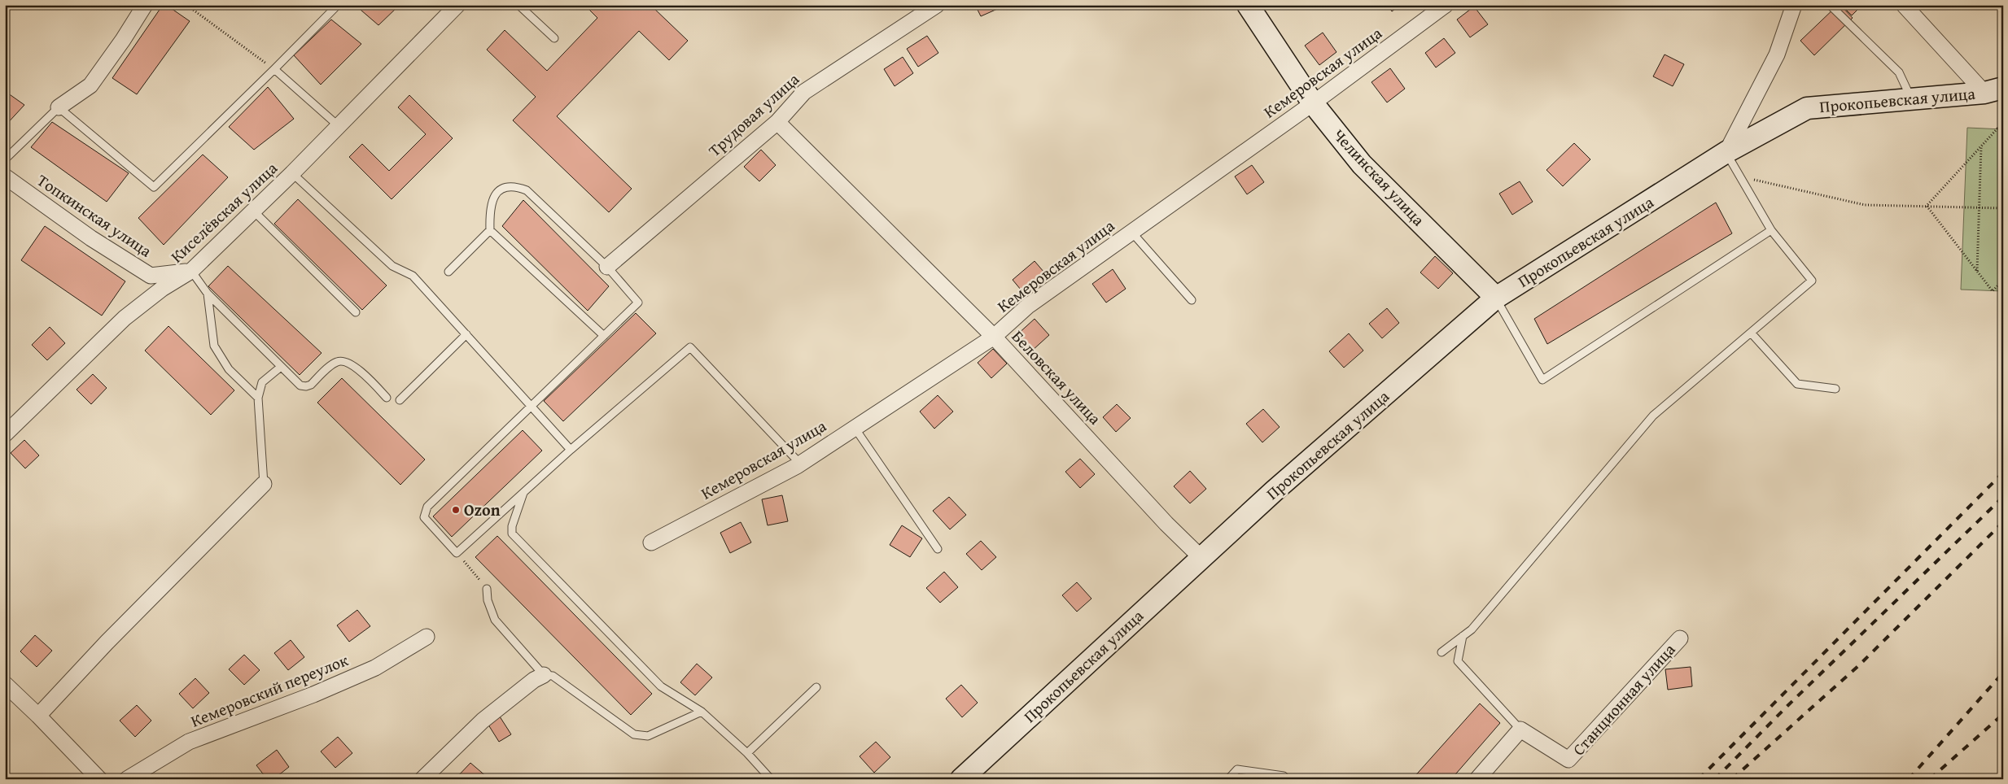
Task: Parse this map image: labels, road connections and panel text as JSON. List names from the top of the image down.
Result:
{
  "streets": {
    "main road": ["Прокопьевская улица", "Челинская улица"],
    "street": [
      "Кемеровская улица",
      "Трудовая улица",
      "Киселёвская улица",
      "Топкинская улица",
      "Беловская улица",
      "Кемеровский переулок",
      "Станционная улица"
    ]
  },
  "crossings": [
    ["Кемеровская улица", "Челинская улица"],
    ["Кемеровская улица", "Беловская улица"],
    ["Прокопьевская улица", "Челинская улица"],
    ["Прокопьевская улица", "Беловская улица"],
    ["Трудовая улица", "Беловская улица"],
    ["Киселёвская улица", "Топкинская улица"]
  ],
  "places": ["Ozon"]
}
